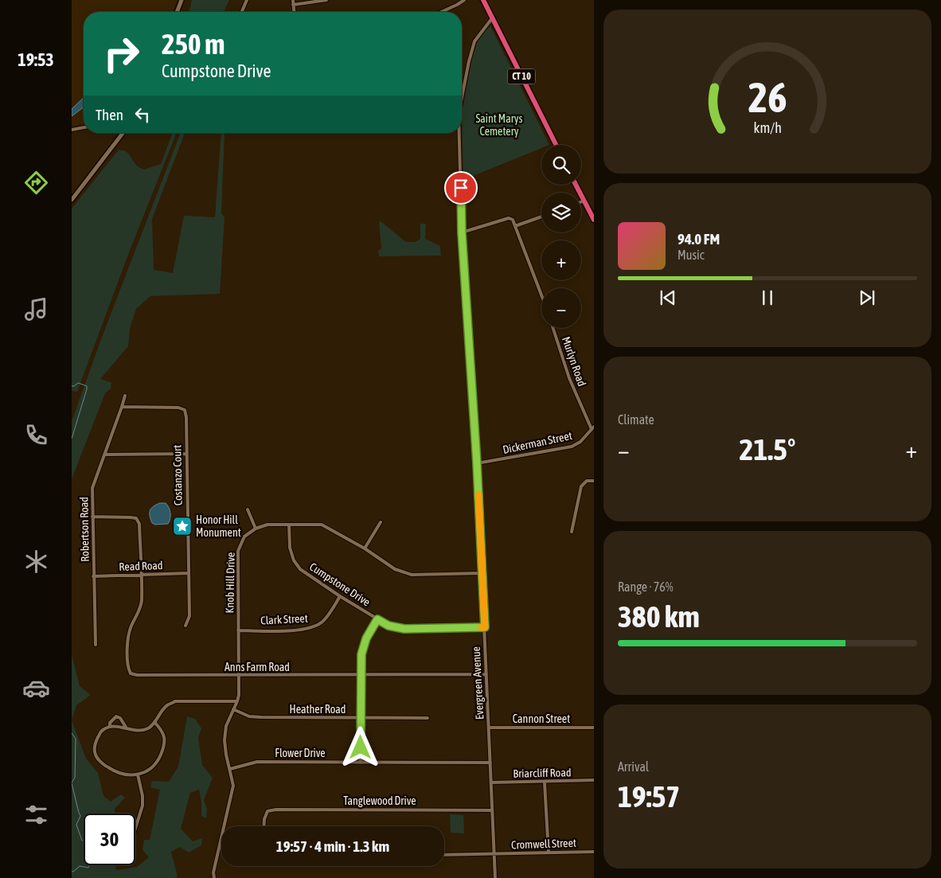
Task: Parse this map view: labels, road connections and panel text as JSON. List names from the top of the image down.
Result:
{
  "streets": {
    "highway": ["CT 10"],
    "street": [
      "Murlyn Road",
      "Dickerman Street",
      "Costanzo Court",
      "Robertson Road",
      "Read Road",
      "Knob Hill Drive",
      "Cumpstone Drive",
      "Clark Street",
      "Anns Farm Road",
      "Evergreen Avenue",
      "Heather Road",
      "Cannon Street",
      "Flower Drive",
      "Briarcliff Road",
      "Tanglewood Drive",
      "Cromwell Street"
    ]
  },
  "crossings": [
    ["CT 10", "Evergreen Avenue"],
    ["Murlyn Road", "Dickerman Street"],
    ["Dickerman Street", "Evergreen Avenue"],
    ["Costanzo Court", "Robertson Road"],
    ["Costanzo Court", "Read Road"],
    ["Robertson Road", "Read Road"],
    ["Read Road", "Anns Farm Road"],
    ["Knob Hill Drive", "Clark Street"],
    ["Knob Hill Drive", "Anns Farm Road"],
    ["Knob Hill Drive", "Heather Road"],
    ["Knob Hill Drive", "Flower Drive"],
    ["Cumpstone Drive", "Clark Street"],
    ["Cumpstone Drive", "Evergreen Avenue"],
    ["Anns Farm Road", "Evergreen Avenue"],
    ["Evergreen Avenue", "Cannon Street"],
    ["Evergreen Avenue", "Flower Drive"],
    ["Evergreen Avenue", "Briarcliff Road"],
    ["Evergreen Avenue", "Tanglewood Drive"],
    ["Evergreen Avenue", "Cromwell Street"]
  ],
  "parks": ["Saint Marys Cemetery"],
  "places": {
    "place": ["Honor Hill Monument"]
  },
  "page": {
    "tabs": "19:53",
    "turn": ["250 m", "Cumpstone Drive"],
    "then": "Then",
    "map_buttons": ["+", "−"],
    "song": ["94.0 FM", "Music"],
    "tile": [
      "Climate",
      ["Range · 76%", "380 km"],
      ["Arrival", "19:57"]
    ],
    "heat": ["−", "21.5°", "+"],
    "limit": "30",
    "trip": "19:57 · 4 min · 1.3 km",
    "gauge": ["26", "km/h"]
  }
}
